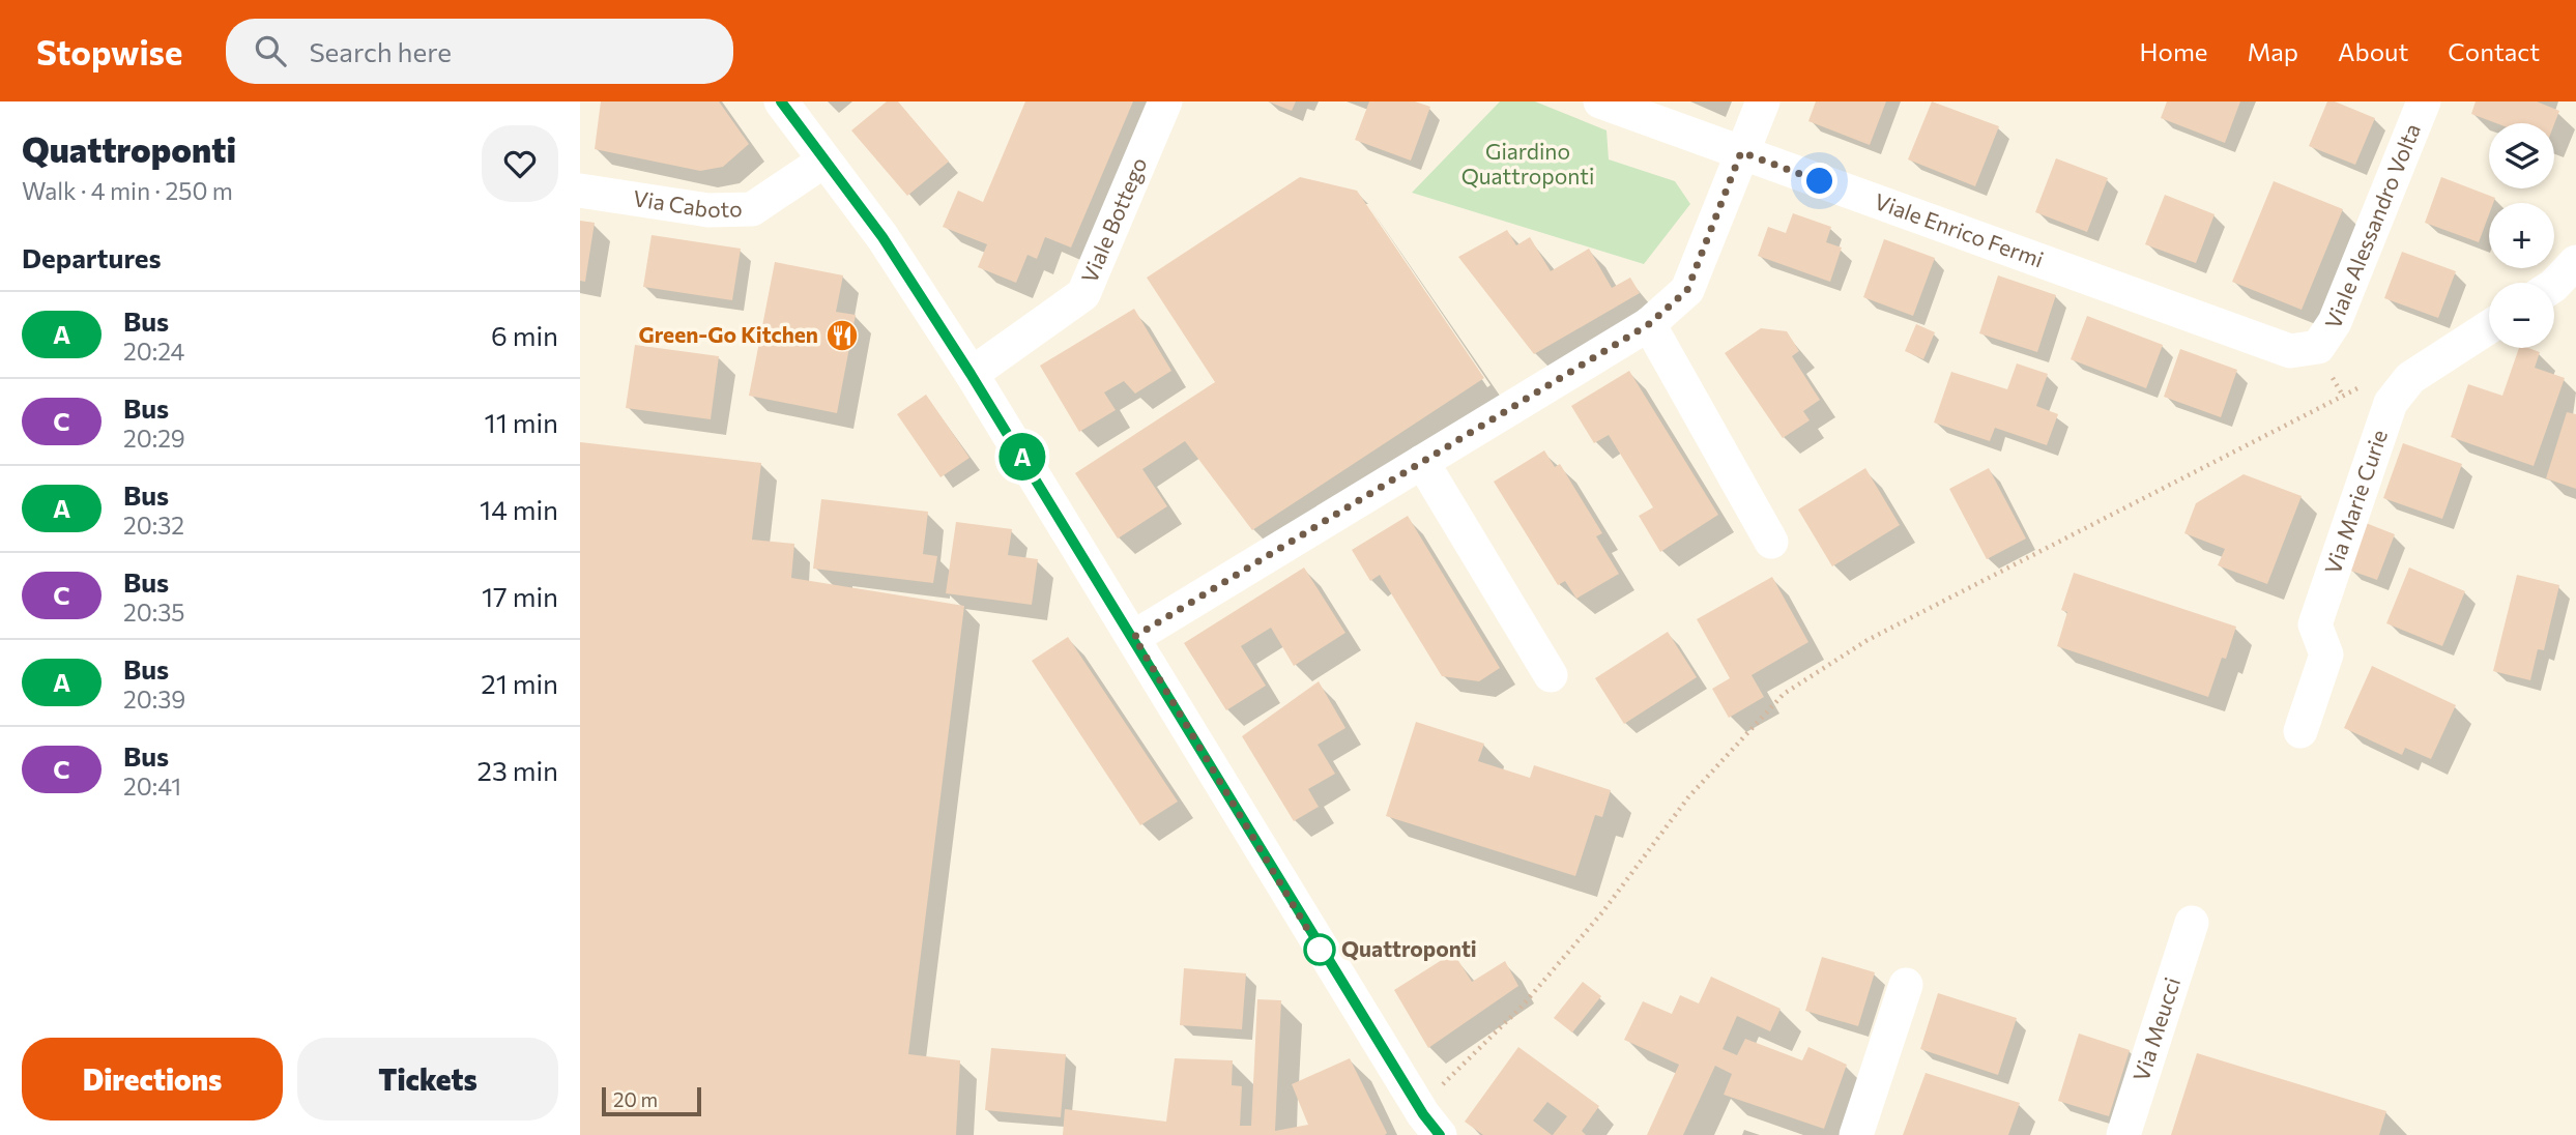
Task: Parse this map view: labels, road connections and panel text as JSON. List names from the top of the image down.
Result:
{
  "streets": {
    "street": [
      "Via Caboto",
      "Viale Bottego",
      "Viale Alessandro Volta",
      "Viale Enrico Fermi",
      "Via Marie Curie",
      "Via Meucci"
    ]
  },
  "crossings": [
    ["Viale Alessandro Volta", "Viale Enrico Fermi"]
  ],
  "parks": ["Giardino Quattroponti"],
  "places": {
    "restaurant": ["Green-Go Kitchen"],
    "other": ["Quattroponti"]
  },
  "lines": ["bus line A"],
  "scale_bar": "20 m",
  "page": {
    "header": "Stopwise",
    "search": "Search here",
    "nav": [
      "Home",
      "Map",
      "About",
      "Contact"
    ],
    "heading": [
      ["Quattroponti", "Walk · 4 min · 250 m"],
      "Departures"
    ],
    "on_map": "A",
    "map_buttons": ["+", "−"],
    "list": [
      {
        "mark": "A",
        "name": "Bus",
        "note": "20:24",
        "value": "6 min"
      },
      {
        "mark": "C",
        "name": "Bus",
        "note": "20:29",
        "value": "11 min"
      },
      {
        "mark": "A",
        "name": "Bus",
        "note": "20:32",
        "value": "14 min"
      },
      {
        "mark": "C",
        "name": "Bus",
        "note": "20:35",
        "value": "17 min"
      },
      {
        "mark": "A",
        "name": "Bus",
        "note": "20:39",
        "value": "21 min"
      },
      {
        "mark": "C",
        "name": "Bus",
        "note": "20:41",
        "value": "23 min"
      }
    ],
    "buttons": ["Directions", "Tickets"],
    "scale": "20 m"
  }
}
